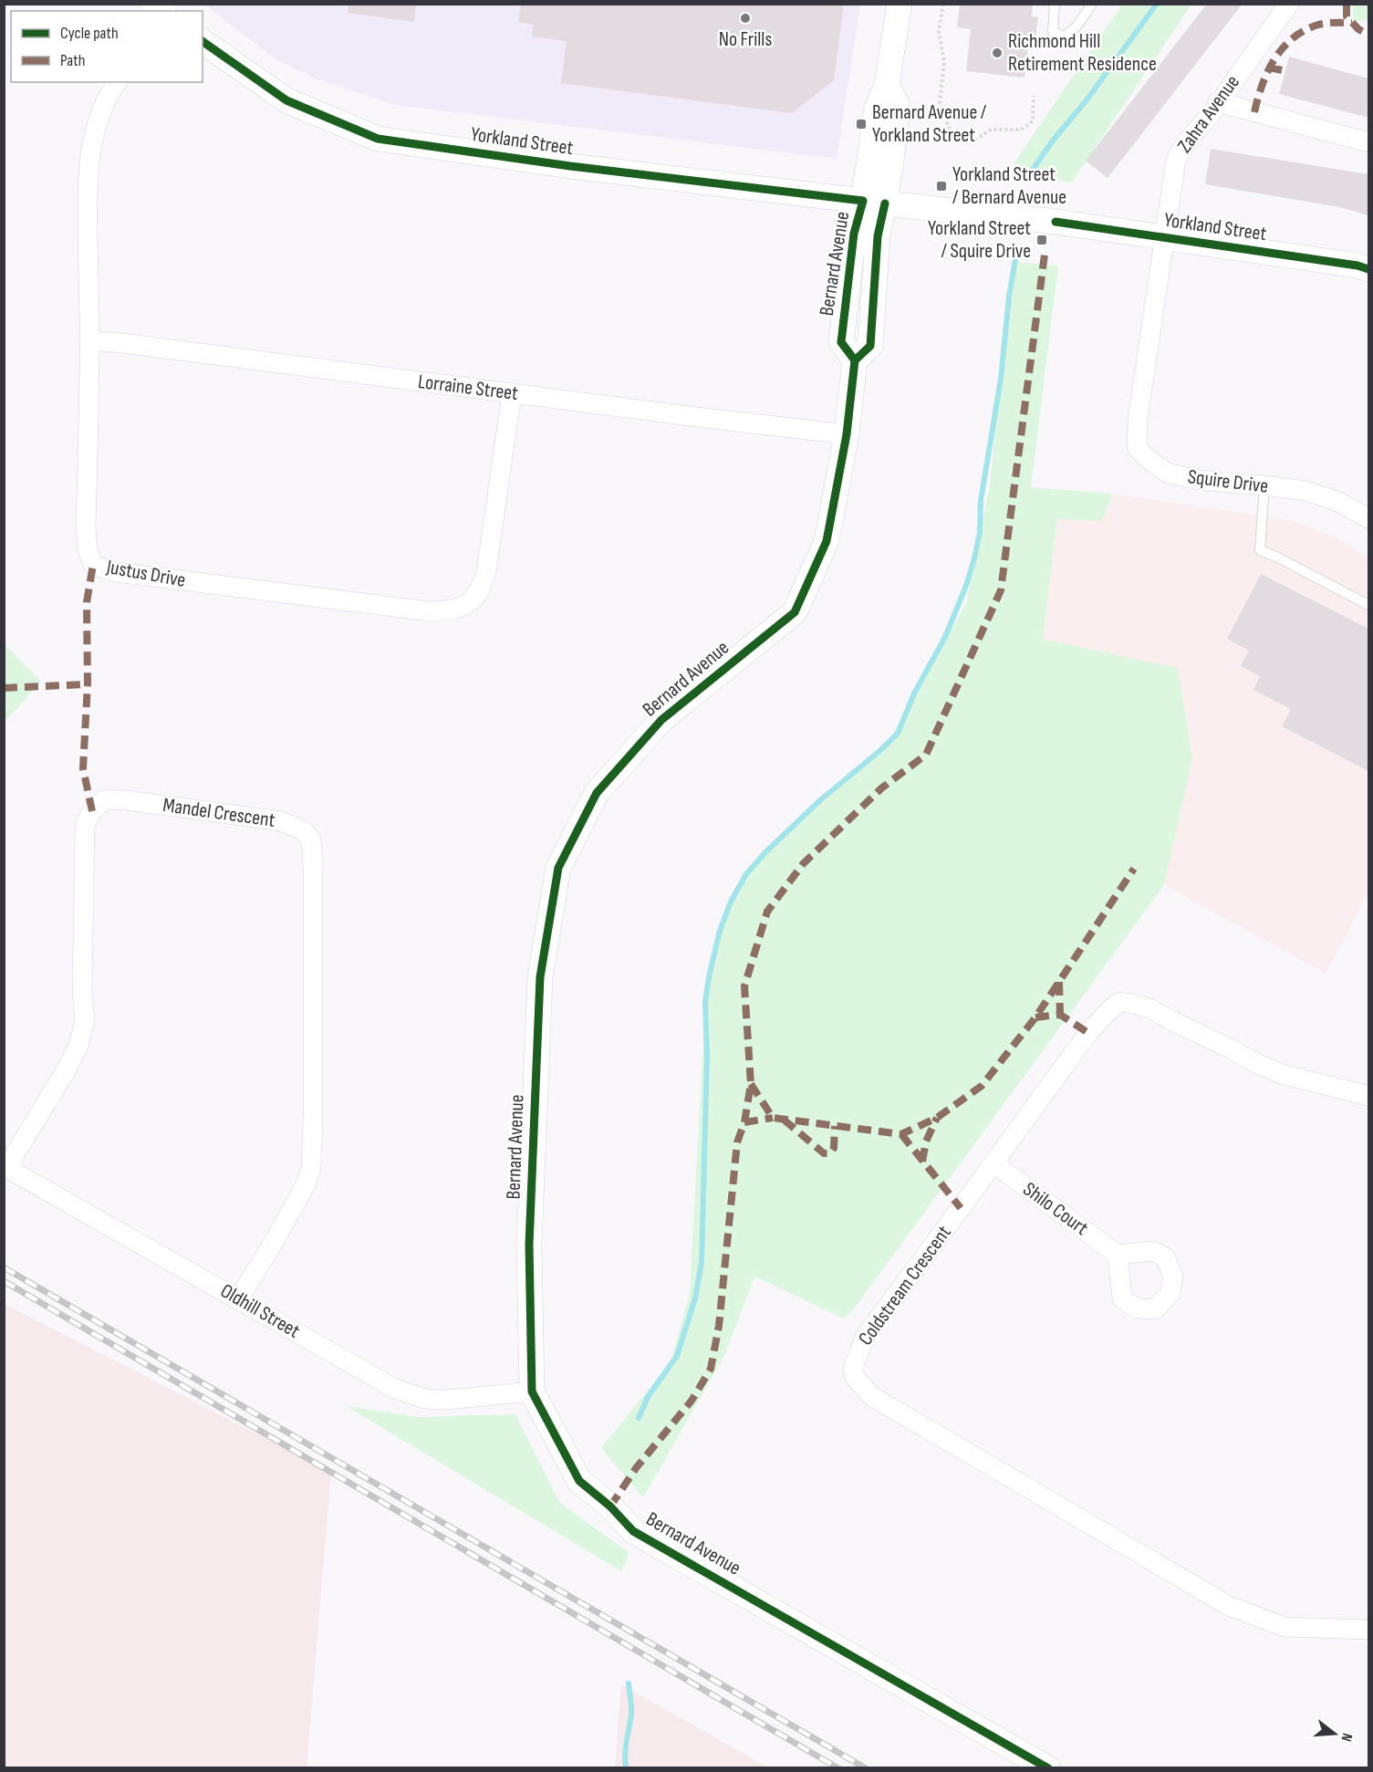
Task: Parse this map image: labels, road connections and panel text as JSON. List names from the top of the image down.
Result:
{
  "streets": {
    "street": [
      "Zahra Avenue",
      "Yorkland Street",
      "Bernard Avenue",
      "Lorraine Street",
      "Squire Drive",
      "Justus Drive",
      "Mandel Crescent",
      "Shilo Court",
      "Coldstream Crescent",
      "Oldhill Street"
    ]
  },
  "crossings": [
    ["Zahra Avenue", "Yorkland Street"],
    ["Zahra Avenue", "Squire Drive"],
    ["Yorkland Street", "Bernard Avenue"],
    ["Yorkland Street", "Squire Drive"],
    ["Bernard Avenue", "Lorraine Street"],
    ["Bernard Avenue", "Oldhill Street"],
    ["Lorraine Street", "Justus Drive"],
    ["Mandel Crescent", "Oldhill Street"],
    ["Shilo Court", "Coldstream Crescent"]
  ],
  "places": {
    "other": ["No Frills", "Richmond Hill Retirement Residence"],
    "transit": ["Bernard Avenue / Yorkland Street", "Yorkland Street / Bernard Avenue", "Yorkland Street / Squire Drive"]
  },
  "legend": ["Cycle path", "Path"],
  "north": "right"
}
